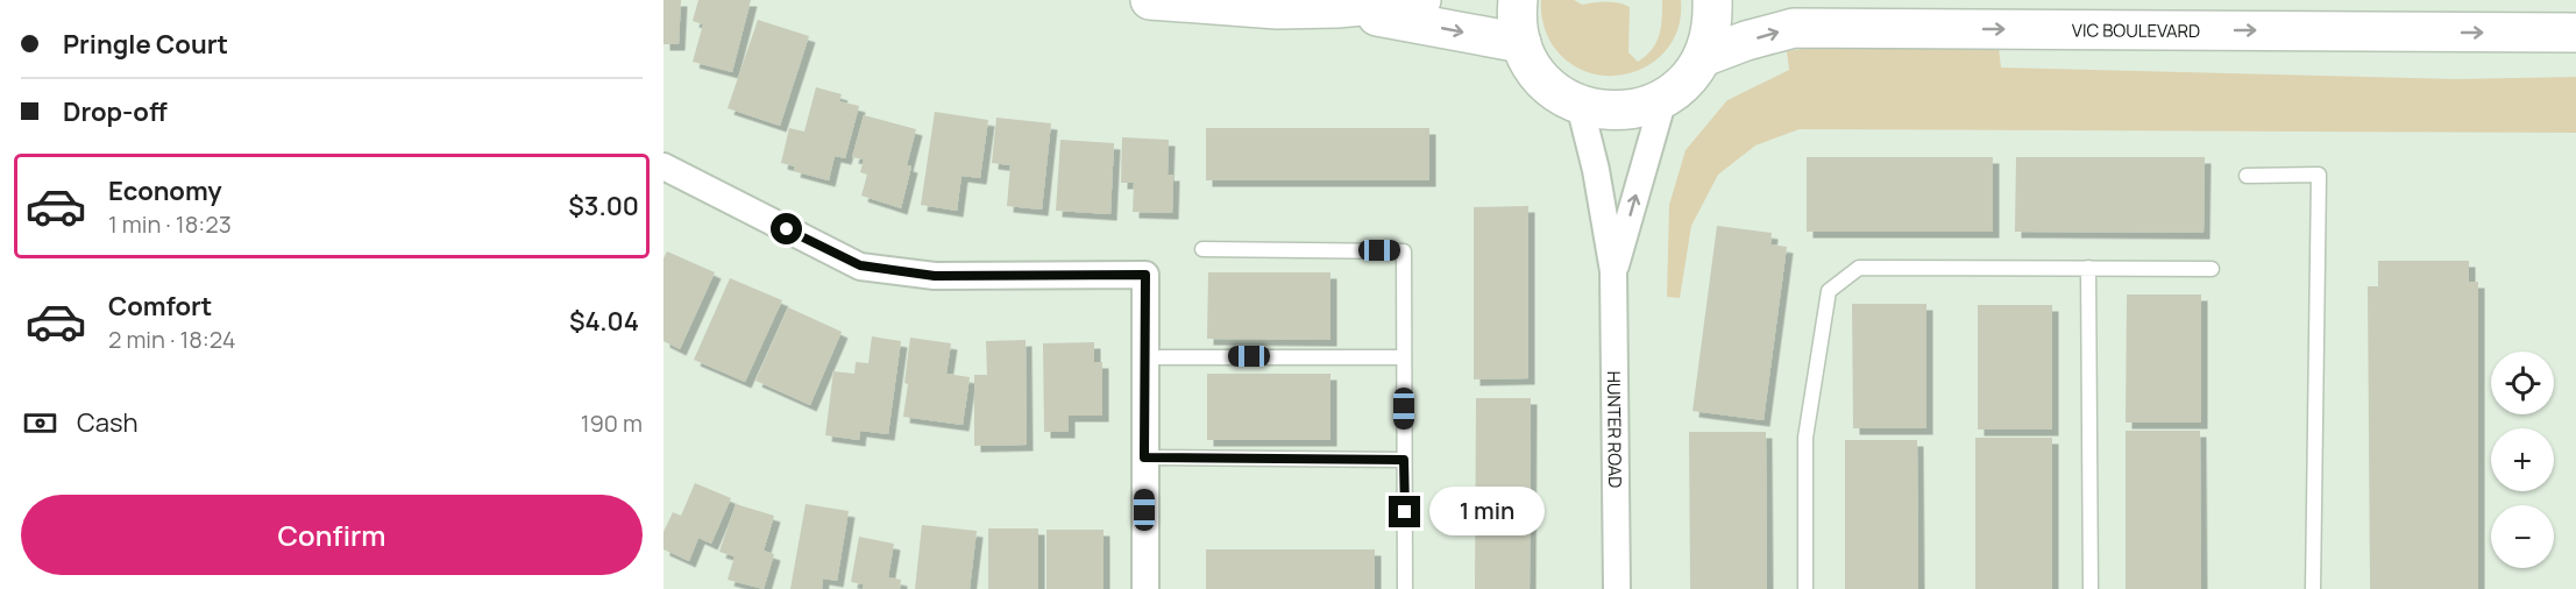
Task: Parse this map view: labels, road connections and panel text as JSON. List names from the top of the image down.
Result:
{
  "streets": {
    "street": ["VIC BOULEVARD", "HUNTER ROAD"]
  },
  "one_way": ["VIC BOULEVARD"],
  "page": {
    "banner": ["Pringle Court", "Drop-off"],
    "list": [
      {
        "name": "Economy",
        "note": "1 min · 18:23",
        "value": "$3.00"
      },
      {
        "name": "Comfort",
        "note": "2 min · 18:24",
        "value": "$4.04"
      }
    ],
    "map_buttons": ["+", "−"],
    "pay": ["Cash", "190 m"],
    "buttons": "Confirm",
    "bubble": "1 min"
  }
}
